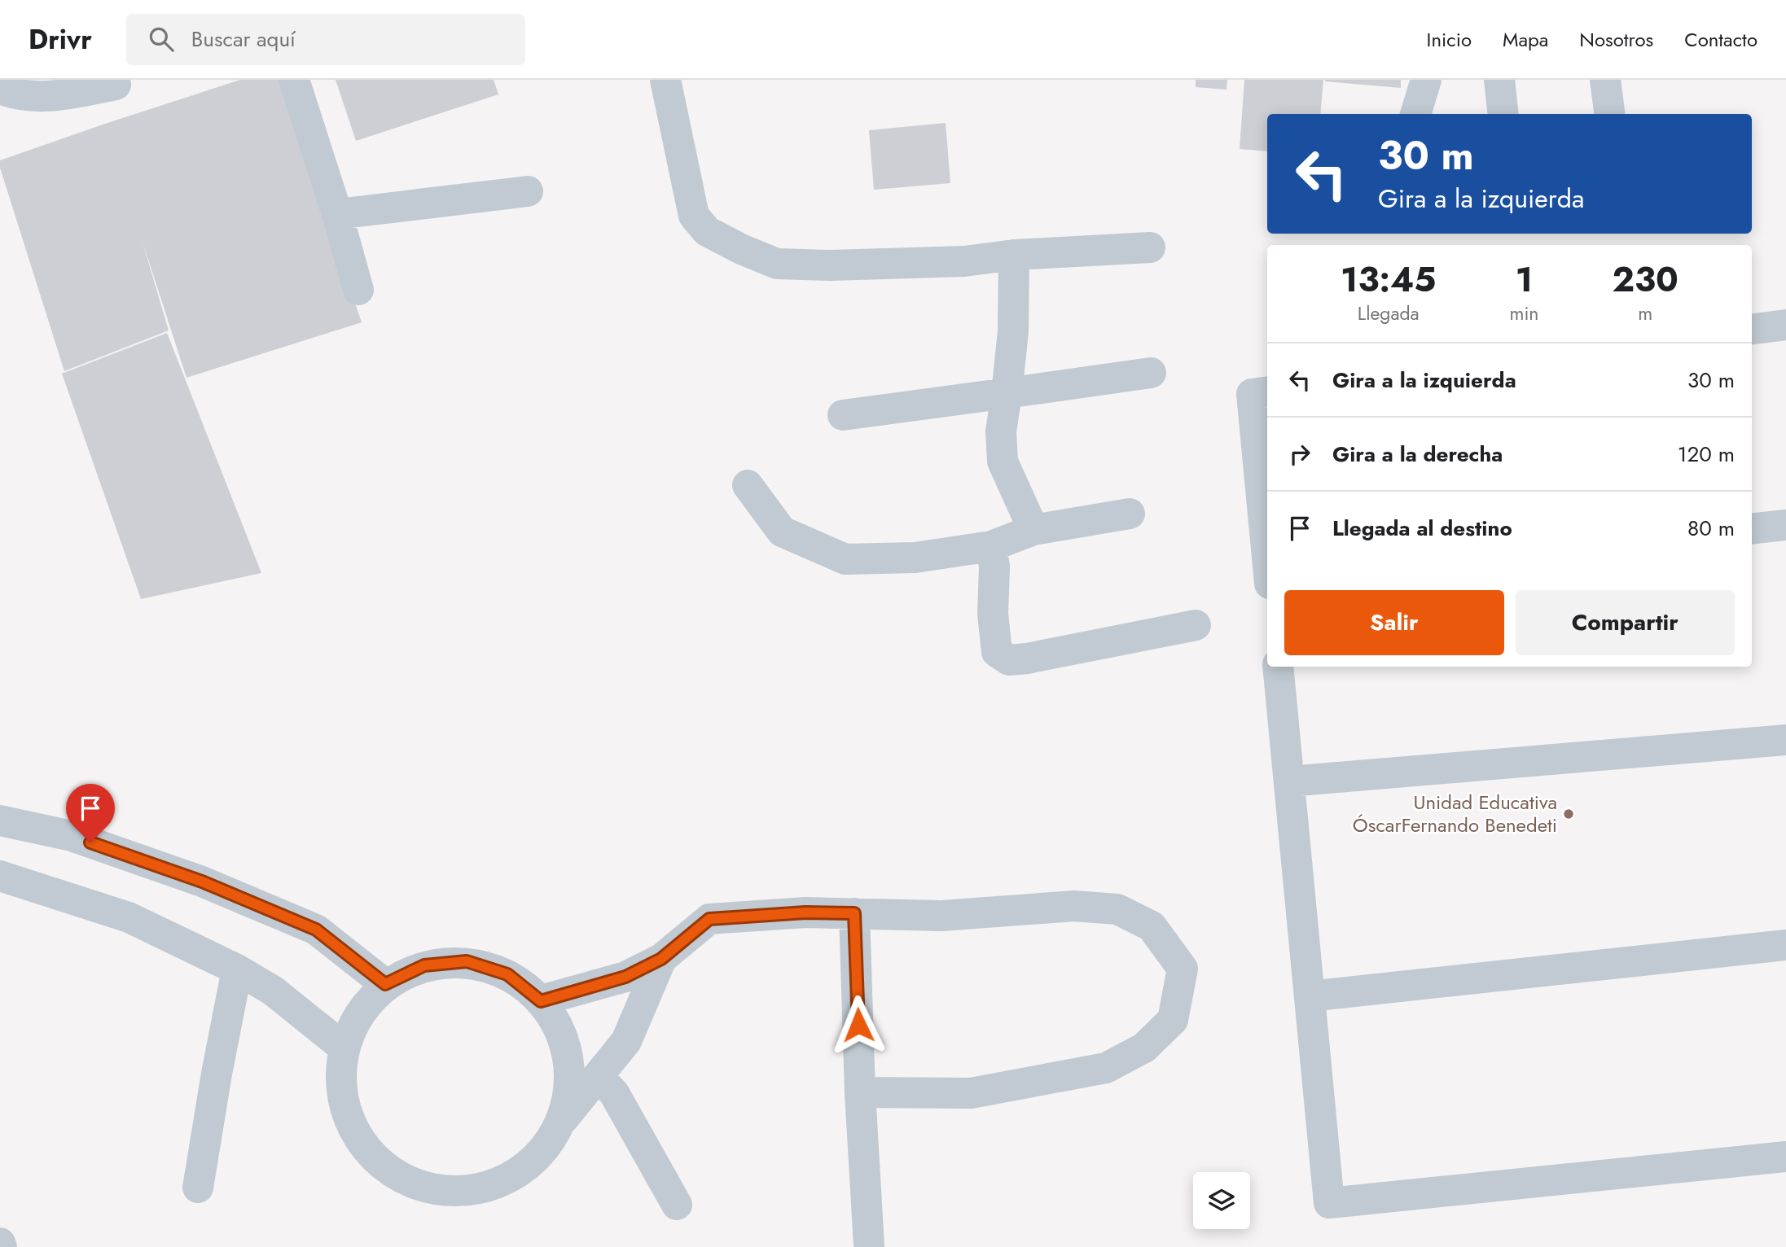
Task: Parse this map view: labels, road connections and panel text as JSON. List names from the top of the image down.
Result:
{
  "places": ["Unidad Educativa ÓscarFernando Benedeti"],
  "page": {
    "header": "Drivr",
    "search": "Buscar aquí",
    "nav": [
      "Inicio",
      "Mapa",
      "Nosotros",
      "Contacto"
    ],
    "turn": ["30 m", "Gira a la izquierda"],
    "eta": [
      "13:45",
      "Llegada",
      "1",
      "min",
      "230",
      "m"
    ],
    "list": [
      {
        "name": "Gira a la izquierda",
        "value": "30 m"
      },
      {
        "name": "Gira a la derecha",
        "value": "120 m"
      },
      {
        "name": "Llegada al destino",
        "value": "80 m"
      }
    ],
    "buttons": ["Salir", "Compartir"]
  }
}
